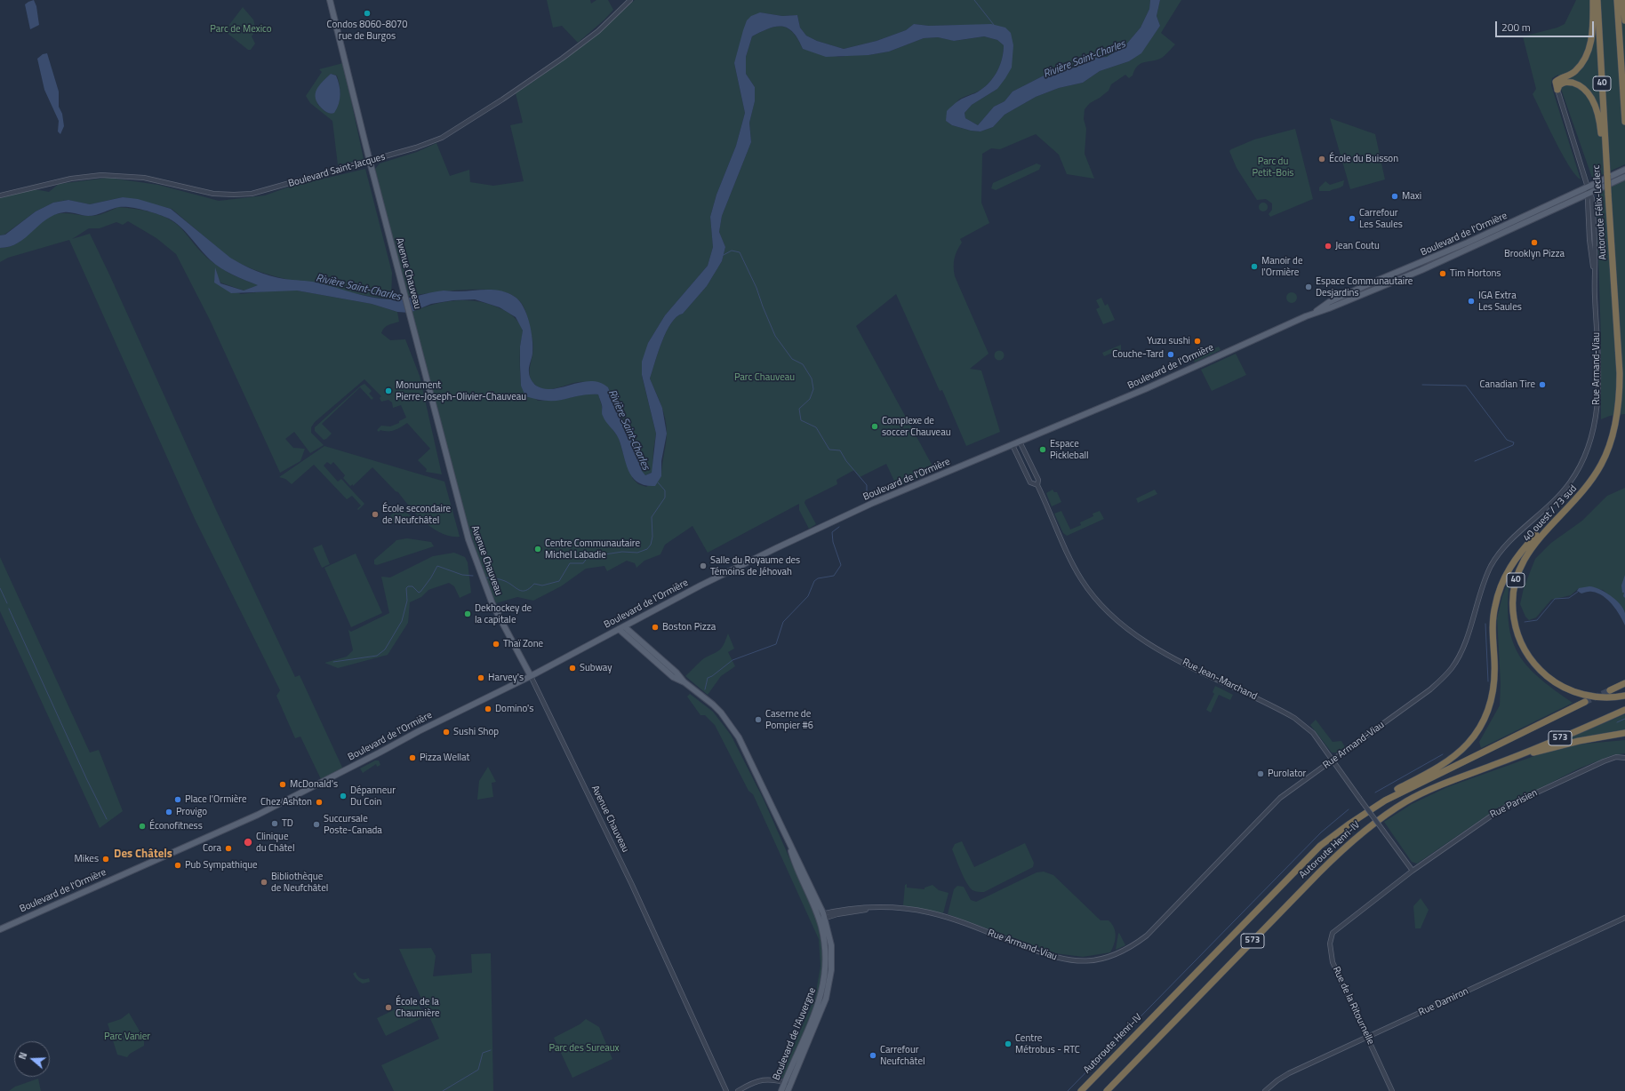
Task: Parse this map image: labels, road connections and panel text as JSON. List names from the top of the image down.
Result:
{
  "streets": {
    "highway": [
      "40",
      "Autoroute Félix-Leclerc",
      "40 ouest / 73 sud",
      "573",
      "Autoroute Henri-IV"
    ],
    "main road": ["Boulevard de l'Ormière", "Avenue Chauveau", "Boulevard de l'Auvergne"],
    "street": [
      "Boulevard Saint-Jacques",
      "Rue Armand-Viau",
      "Rue Jean-Marchand",
      "Rue Parisien",
      "Rue Damiron",
      "Rue de la Ritournelle"
    ]
  },
  "crossings": [
    ["Boulevard Saint-Jacques", "Avenue Chauveau"],
    ["Autoroute Félix-Leclerc", "40 ouest / 73 sud"],
    ["Boulevard de l'Ormière", "Avenue Chauveau"],
    ["Boulevard de l'Ormière", "Rue Armand-Viau"],
    ["Boulevard de l'Ormière", "Rue Jean-Marchand"],
    ["Boulevard de l'Ormière", "Boulevard de l'Auvergne"],
    ["Rue Armand-Viau", "Rue Jean-Marchand"],
    ["Rue Armand-Viau", "Boulevard de l'Auvergne"],
    ["Rue Jean-Marchand", "Rue Parisien"],
    ["Rue Jean-Marchand", "Rue de la Ritournelle"],
    ["Rue Parisien", "Rue de la Ritournelle"],
    ["Rue Damiron", "Rue de la Ritournelle"]
  ],
  "districts": ["Des Châtels"],
  "water": ["Rivière Saint-Charles"],
  "parks": [
    "Parc de Mexico",
    "Parc du Petit-Bois",
    "Parc Chauveau",
    "Parc Vanier",
    "Parc des Sureaux"
  ],
  "places": [
    "Condos 8060-8070 rue de Burgos",
    "École du Buisson",
    "Maxi",
    "Carrefour Les Saules",
    "Brooklyn Pizza",
    "Jean Coutu",
    "Manoir de l'Ormière",
    "Tim Hortons",
    "Espace Communautaire Desjardins",
    "IGA Extra Les Saules",
    "Yuzu sushi",
    "Couche-Tard",
    "Canadian Tire",
    "Monument Pierre-Joseph-Olivier-Chauveau",
    "Complexe de soccer Chauveau",
    "Espace Pickleball",
    "École secondaire de Neufchâtel",
    "Centre Communautaire Michel Labadie",
    "Salle du Royaume des Témoins de Jéhovah",
    "Dekhockey de la capitale",
    "Boston Pizza",
    "Thaï Zone",
    "Subway",
    "Harvey's",
    "Domino's",
    "Caserne de Pompier #6",
    "Sushi Shop",
    "Pizza Wellat",
    "Purolator",
    "McDonald's",
    "Dépanneur Du Coin",
    "Place l'Ormière",
    "Chez Ashton",
    "Provigo",
    "TD",
    "Succursale Poste-Canada",
    "Éconofitness",
    "Clinique du Châtel",
    "Cora",
    "Mikes",
    "Pub Sympathique",
    "Bibliothèque de Neufchâtel",
    "École de la Chaumière",
    "Centre Métrobus - RTC",
    "Carrefour Neufchâtel"
  ],
  "scale_bar": "200 m",
  "north": "left"
}
